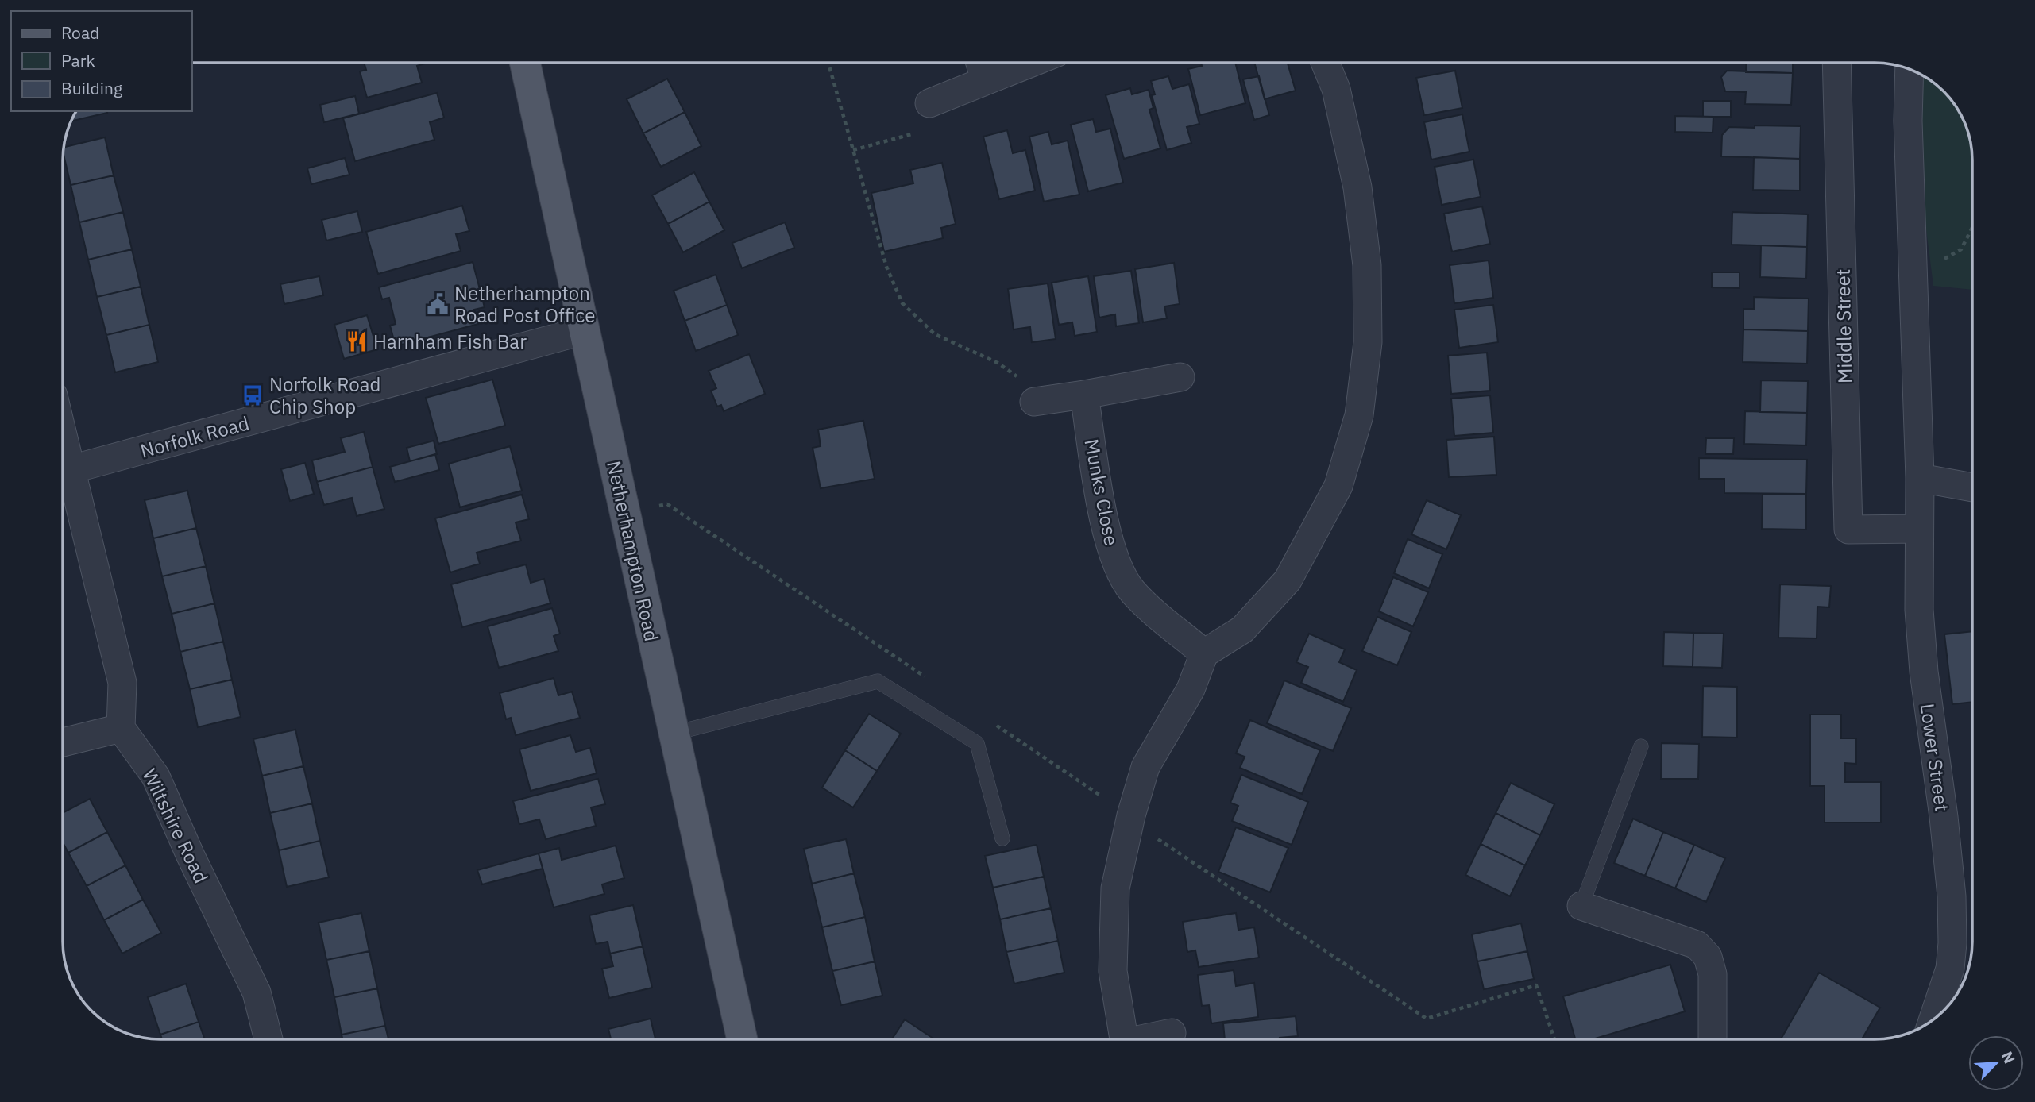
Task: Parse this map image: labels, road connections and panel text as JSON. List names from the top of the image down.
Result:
{
  "streets": {
    "main road": ["Netherhampton Road"],
    "street": [
      "Middle Street",
      "Norfolk Road",
      "Munks Close",
      "Lower Street",
      "Wiltshire Road"
    ]
  },
  "crossings": [
    ["Middle Street", "Lower Street"],
    ["Norfolk Road", "Netherhampton Road"]
  ],
  "places": {
    "public building": ["Netherhampton Road Post Office"],
    "restaurant": ["Harnham Fish Bar"],
    "bus stop": ["Norfolk Road Chip Shop"]
  },
  "legend": ["Road", "Park", "Building"],
  "north": "top right"
}
